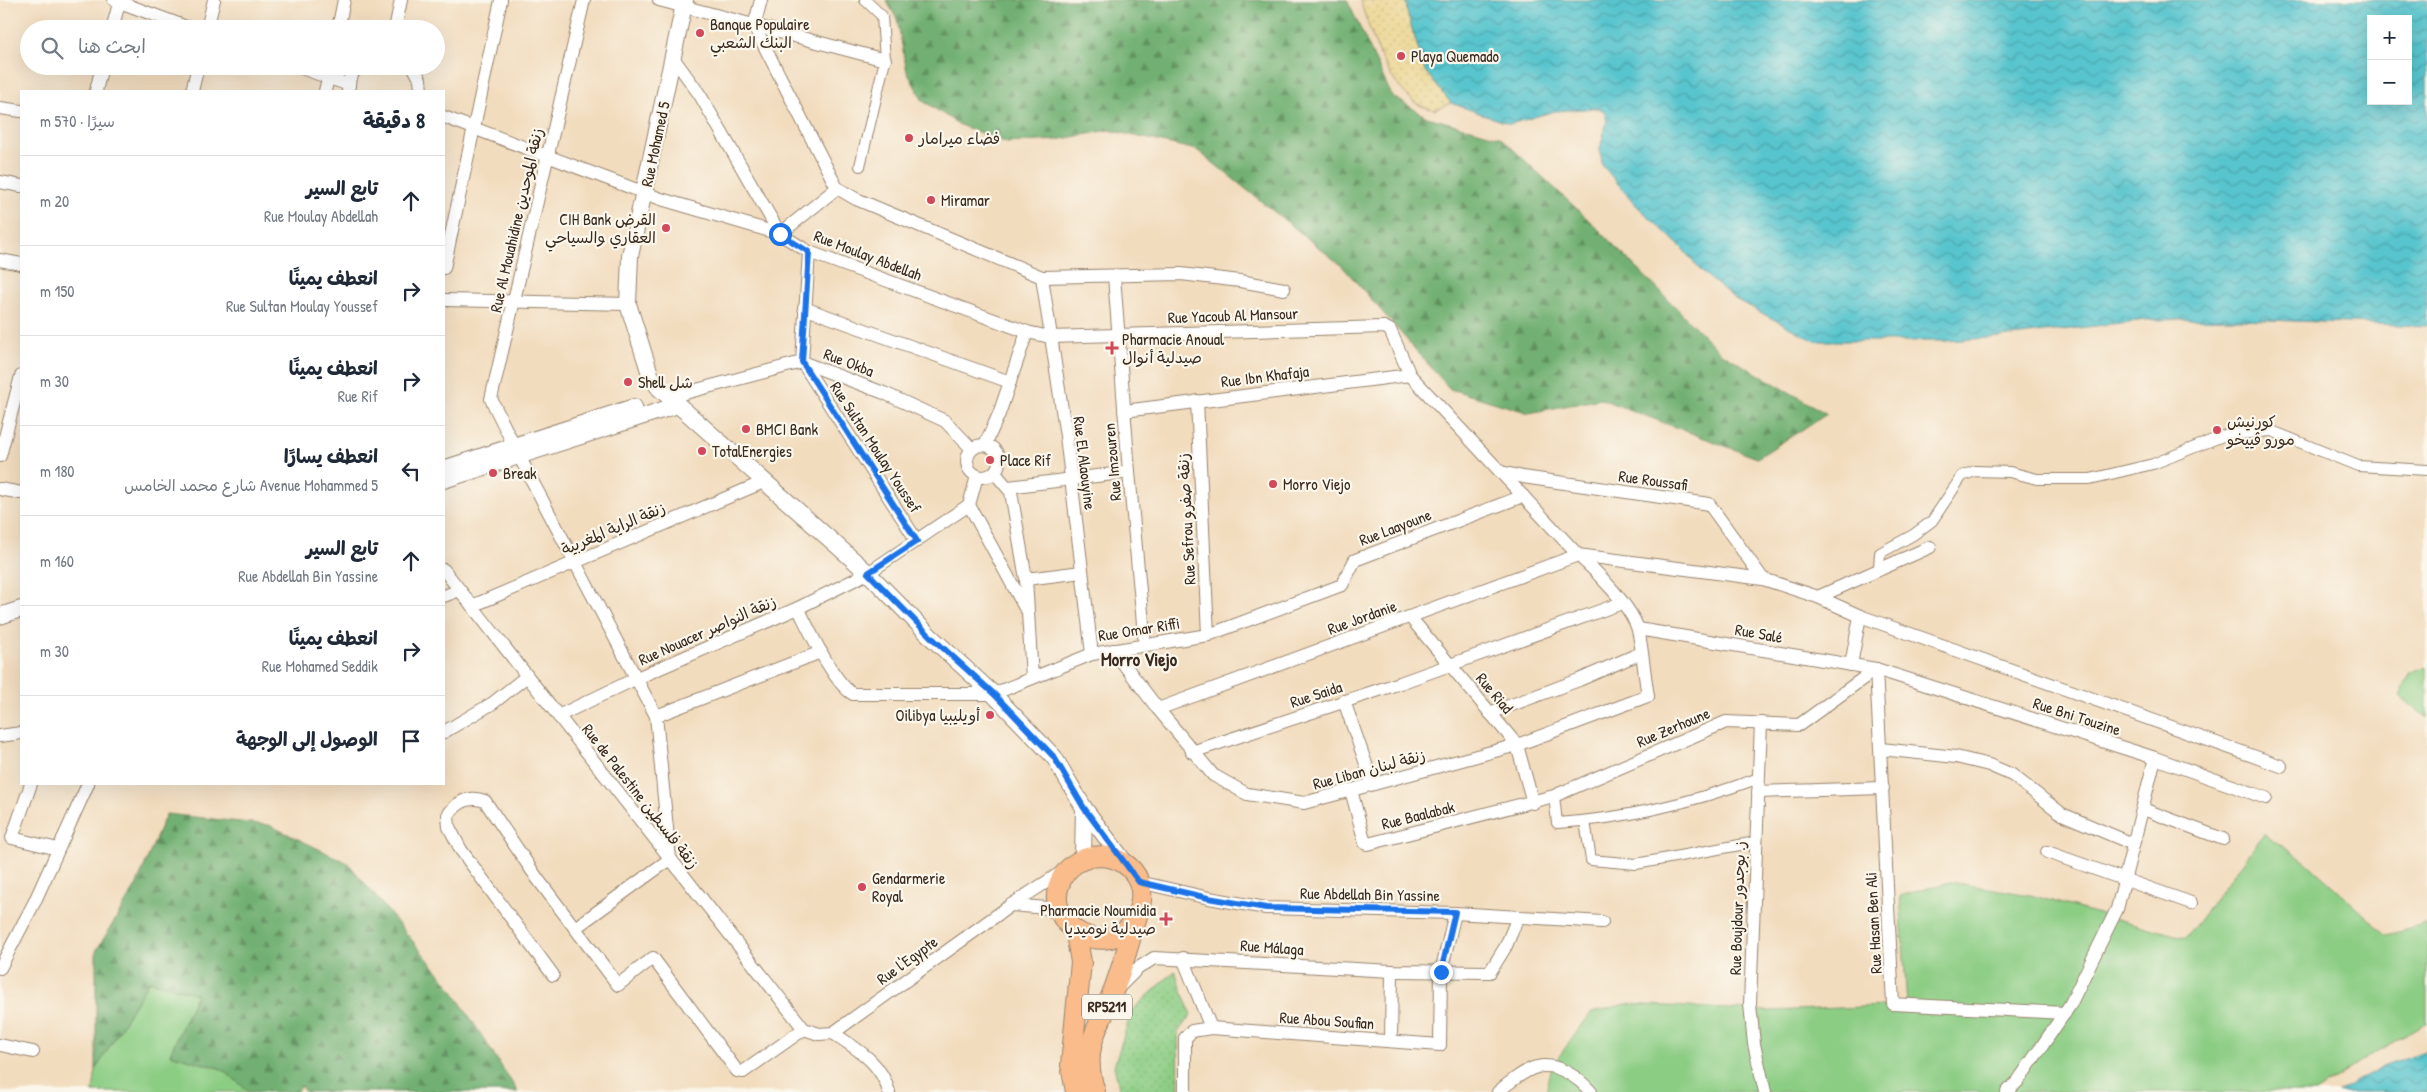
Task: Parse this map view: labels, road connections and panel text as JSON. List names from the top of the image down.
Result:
{
  "streets": {
    "main road": ["RP5211"],
    "street": [
      "Rue Mohamed 5",
      "Rue Al Mouahidine زنقة الموحدين",
      "Rue Moulay Abdellah",
      "Rue Yacoub Al Mansour",
      "Rue Okba",
      "Rue Ibn Khafaja",
      "Rue Sultan Moulay Youssef",
      "Rue Imzouren",
      "Rue El Alaouyine",
      "Rue Roussafi",
      "Rue Sefrou زنقة صفرو",
      "Rue Laayoune",
      "زنقة الراية المغربية",
      "Rue Jordanie",
      "Rue Omar Riffi",
      "Rue Nouacer زنقة النواصر",
      "Rue Salé",
      "Rue Riad",
      "Rue Saida",
      "Rue Bni Touzine",
      "Rue Zerhoune",
      "Rue Liban زنقة لبنان",
      "Rue de Palestine زنقة فلسطين",
      "Rue Baalabak",
      "Rue Abdellah Bin Yassine",
      "Rue Boujdour ز. بوجدور",
      "Rue Hasan Ben Ali",
      "Rue Málaga",
      "Rue l'Egypte",
      "Rue Abou Soufian"
    ]
  },
  "crossings": [
    ["Rue Mohamed 5", "Rue Moulay Abdellah"],
    ["Rue Mohamed 5", "Rue Okba"],
    ["Rue Mohamed 5", "زنقة الراية المغربية"],
    ["Rue Mohamed 5", "Rue Omar Riffi"],
    ["Rue Mohamed 5", "Rue Nouacer زنقة النواصر"],
    ["Rue Mohamed 5", "Rue Abdellah Bin Yassine"],
    ["Rue Mohamed 5", "Rue l'Egypte"],
    ["Rue Mohamed 5", "RP5211"],
    ["Rue Al Mouahidine زنقة الموحدين", "Rue Moulay Abdellah"],
    ["Rue Al Mouahidine زنقة الموحدين", "زنقة الراية المغربية"],
    ["Rue Al Mouahidine زنقة الموحدين", "Rue Nouacer زنقة النواصر"],
    ["Rue Moulay Abdellah", "Rue Yacoub Al Mansour"],
    ["Rue Yacoub Al Mansour", "Rue Ibn Khafaja"],
    ["Rue Yacoub Al Mansour", "Rue Imzouren"],
    ["Rue Yacoub Al Mansour", "Rue El Alaouyine"],
    ["Rue Yacoub Al Mansour", "Rue Roussafi"],
    ["Rue Yacoub Al Mansour", "Rue Laayoune"],
    ["Rue Yacoub Al Mansour", "Rue Jordanie"],
    ["Rue Yacoub Al Mansour", "Rue Salé"],
    ["Rue Yacoub Al Mansour", "Rue Saida"],
    ["Rue Okba", "Rue Sultan Moulay Youssef"],
    ["Rue Ibn Khafaja", "Rue Imzouren"],
    ["Rue Ibn Khafaja", "Rue Sefrou زنقة صفرو"],
    ["Rue Sultan Moulay Youssef", "Rue Nouacer زنقة النواصر"],
    ["Rue Imzouren", "Rue Omar Riffi"],
    ["Rue El Alaouyine", "Rue Omar Riffi"],
    ["Rue Sefrou زنقة صفرو", "Rue Laayoune"],
    ["Rue Sefrou زنقة صفرو", "Rue Omar Riffi"],
    ["Rue Laayoune", "Rue Omar Riffi"],
    ["زنقة الراية المغربية", "Rue de Palestine زنقة فلسطين"],
    ["Rue Jordanie", "Rue Riad"],
    ["Rue Jordanie", "Rue Liban زنقة لبنان"],
    ["Rue Omar Riffi", "Rue Liban زنقة لبنان"],
    ["Rue Nouacer زنقة النواصر", "Rue de Palestine زنقة فلسطين"],
    ["Rue Salé", "Rue Bni Touzine"],
    ["Rue Salé", "Rue Zerhoune"],
    ["Rue Salé", "Rue Hasan Ben Ali"],
    ["Rue Riad", "Rue Saida"],
    ["Rue Riad", "Rue Zerhoune"],
    ["Rue Riad", "Rue Liban زنقة لبنان"],
    ["Rue Riad", "Rue Baalabak"],
    ["Rue Saida", "Rue Liban زنقة لبنان"],
    ["Rue Bni Touzine", "Rue Zerhoune"],
    ["Rue Bni Touzine", "Rue Hasan Ben Ali"],
    ["Rue Zerhoune", "Rue Baalabak"],
    ["Rue Zerhoune", "Rue Boujdour ز. بوجدور"],
    ["Rue Zerhoune", "Rue Hasan Ben Ali"],
    ["Rue Liban زنقة لبنان", "Rue Baalabak"],
    ["Rue Abdellah Bin Yassine", "Rue Málaga"],
    ["Rue Abdellah Bin Yassine", "Rue l'Egypte"],
    ["Rue Abdellah Bin Yassine", "RP5211"],
    ["Rue Málaga", "RP5211"],
    ["Rue Málaga", "Rue Abou Soufian"],
    ["Rue l'Egypte", "RP5211"]
  ],
  "districts": ["Morro Viejo"],
  "places": {
    "other": [
      "Banque Populaire البنك الشعبي",
      "Playa Quemado",
      "فضاء ميرامار",
      "Miramar",
      "CIH Bank القرض العقاري والسياحي",
      "Shell شل",
      "BMCI Bank",
      "كورنيش مورو ڤييخو",
      "TotalEnergies",
      "Place Rif",
      "Break",
      "Morro Viejo",
      "Oilibya أويليبيا",
      "Gendarmerie Royal"
    ],
    "health": ["Pharmacie Anoual صيدلية أنوال", "Pharmacie Noumidia صيدلية نوميديا"]
  },
  "page": {
    "map_buttons": ["+", "−"],
    "search": "ابحث هنا",
    "heading": ["8 دقيقة", "سيرًا · 570 m"],
    "list": [
      ["تابع السير", "Rue Moulay Abdellah", "20 m"],
      ["انعطف يمينًا", "Rue Sultan Moulay Youssef", "150 m"],
      ["انعطف يمينًا", "Rue Rif", "30 m"],
      ["انعطف يسارًا", "Avenue Mohammed 5 شارع محمد الخامس", "180 m"],
      ["تابع السير", "Rue Abdellah Bin Yassine", "160 m"],
      ["انعطف يمينًا", "Rue Mohamed Seddik", "30 m"],
      "الوصول إلى الوجهة"
    ]
  }
}
